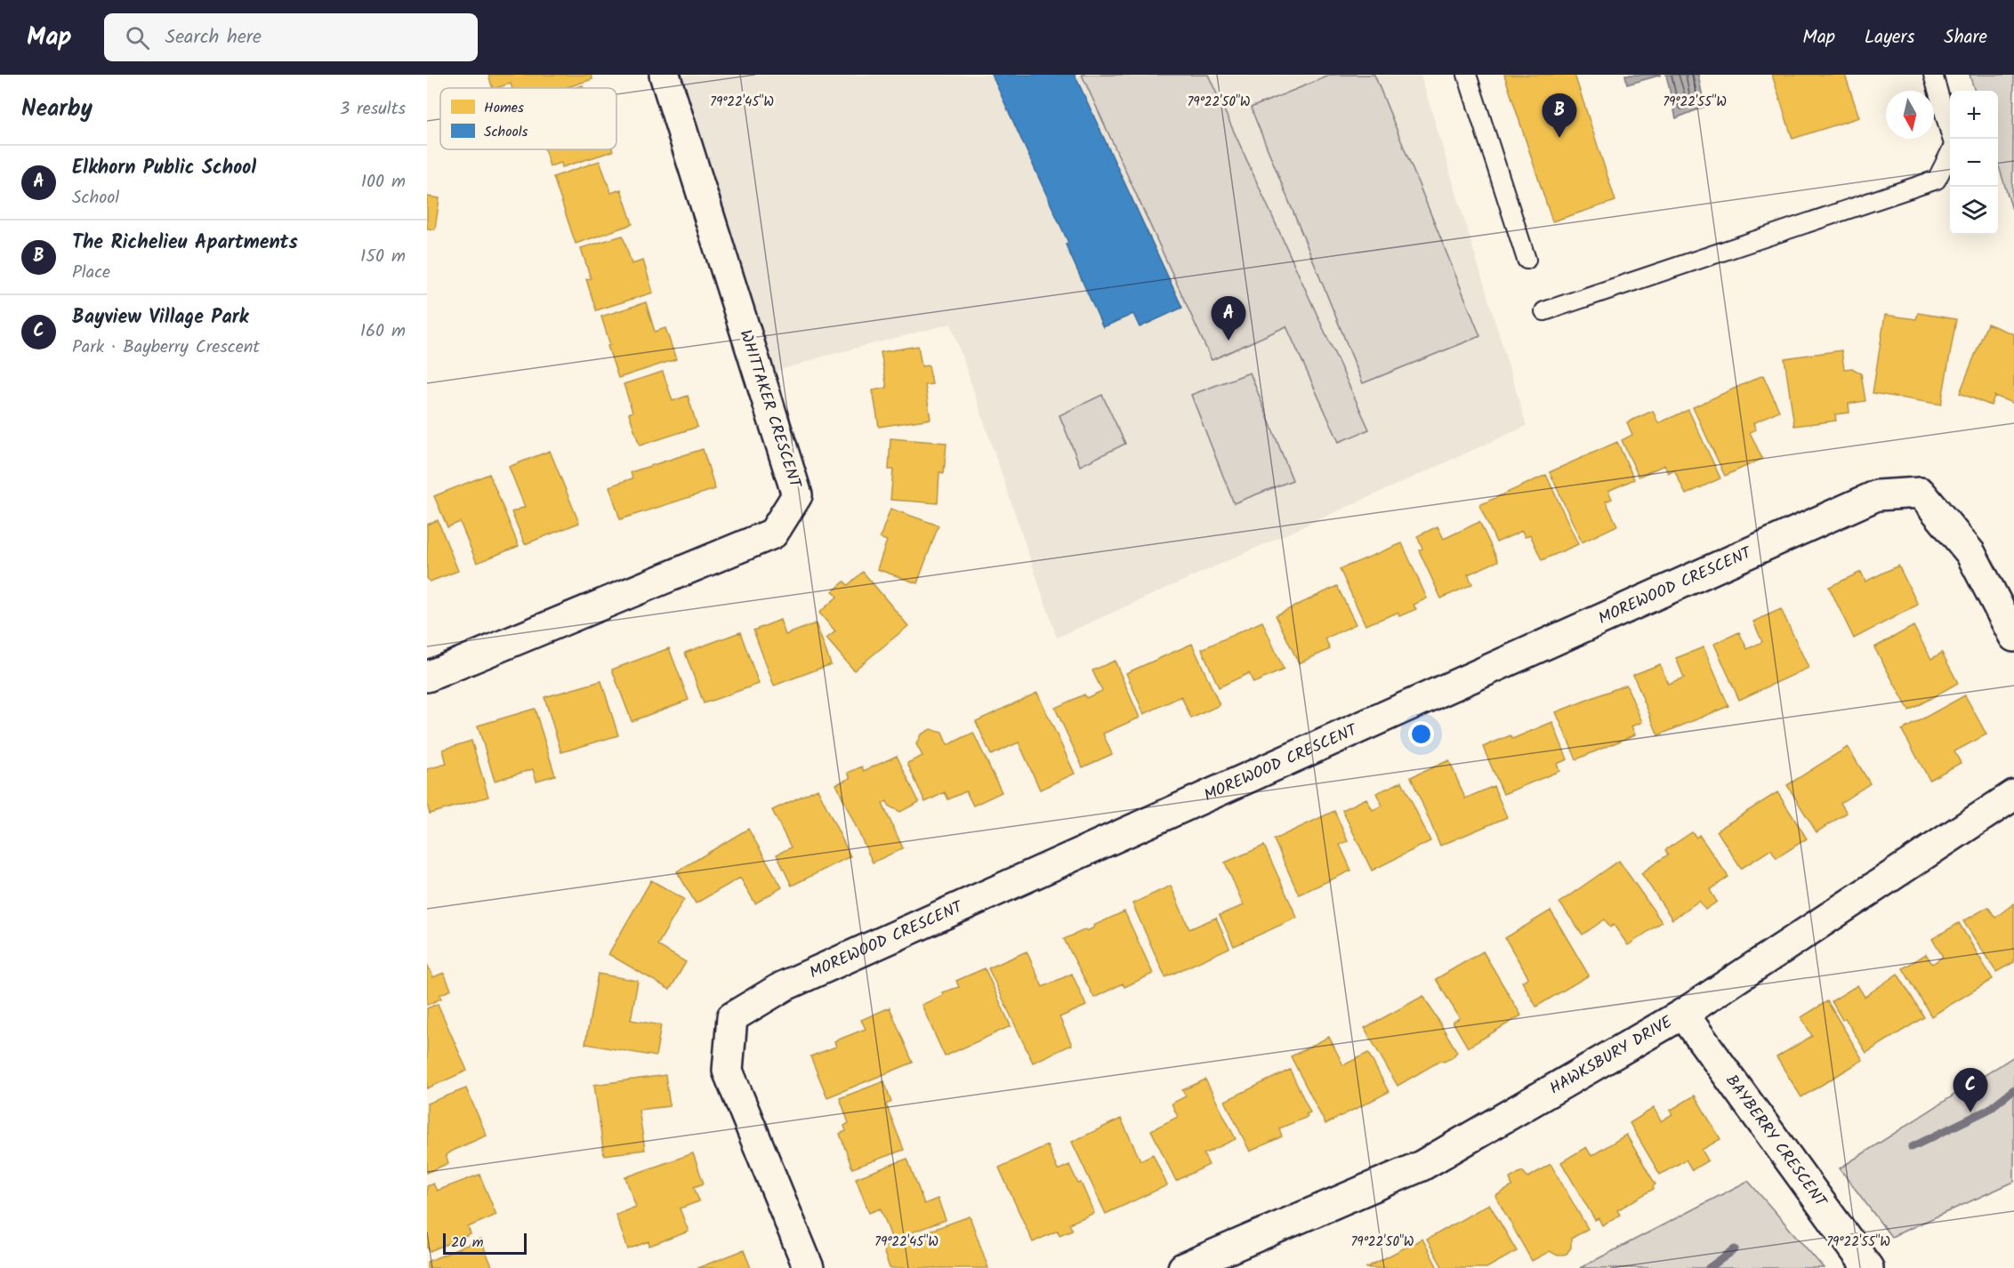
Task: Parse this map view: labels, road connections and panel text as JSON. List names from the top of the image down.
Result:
{
  "streets": {
    "street": [
      "WHITTAKER CRESCENT",
      "MOREWOOD CRESCENT",
      "HAWKSBURY DRIVE",
      "BAYBERRY CRESCENT"
    ]
  },
  "crossings": [
    ["HAWKSBURY DRIVE", "BAYBERRY CRESCENT"]
  ],
  "legend": ["Homes", "Schools"],
  "scale_bar": "20 m",
  "north": "bottom",
  "page": {
    "header": "Map",
    "search": "Search here",
    "nav": ["Map", "Layers", "Share"],
    "heading": ["Nearby", "3 results"],
    "map_buttons": ["+", "−"],
    "pins": ["B", "A", "C"],
    "list": [
      {
        "mark": "A",
        "name": "Elkhorn Public School",
        "note": "School",
        "value": "100 m"
      },
      {
        "mark": "B",
        "name": "The Richelieu Apartments",
        "note": "Place",
        "value": "150 m"
      },
      {
        "mark": "C",
        "name": "Bayview Village Park",
        "note": "Park · Bayberry Crescent",
        "value": "160 m"
      }
    ],
    "scale": "20 m"
  },
  "coordinates": ["79°22'45\"W", "79°22'50\"W", "79°22'55\"W"]
}
